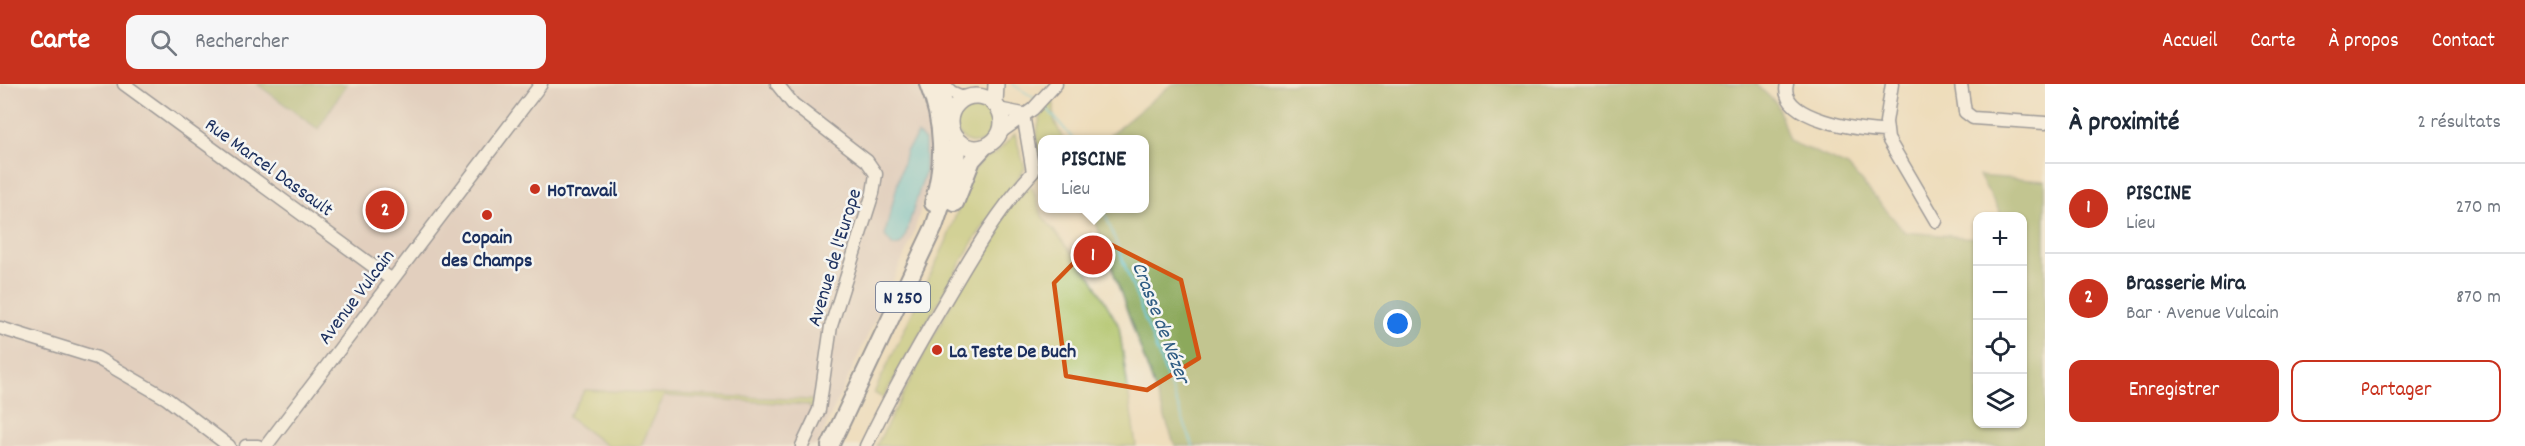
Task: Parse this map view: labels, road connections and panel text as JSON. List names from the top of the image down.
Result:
{
  "streets": {
    "highway": ["N 250"],
    "street": ["Rue Marcel Dassault", "Avenue de l'Europe", "Avenue Vulcain"]
  },
  "crossings": [
    ["Rue Marcel Dassault", "Avenue Vulcain"]
  ],
  "water": ["Crasse de Nézer"],
  "places": ["HoTravail", "Copain des Champs", "La Teste De Buch"],
  "page": {
    "header": "Carte",
    "search": "Rechercher",
    "nav": [
      "Accueil",
      "Carte",
      "À propos",
      "Contact"
    ],
    "heading": ["À proximité", "2 résultats"],
    "popup": ["PISCINE", "Lieu"],
    "list": [
      {
        "mark": "1",
        "name": "PISCINE",
        "note": "Lieu",
        "value": "270 m"
      },
      {
        "mark": "2",
        "name": "Brasserie Mira",
        "note": "Bar · Avenue Vulcain",
        "value": "870 m"
      }
    ],
    "pins": ["2", "1"],
    "map_buttons": ["+", "−"],
    "buttons": ["Enregistrer", "Partager"]
  }
}
